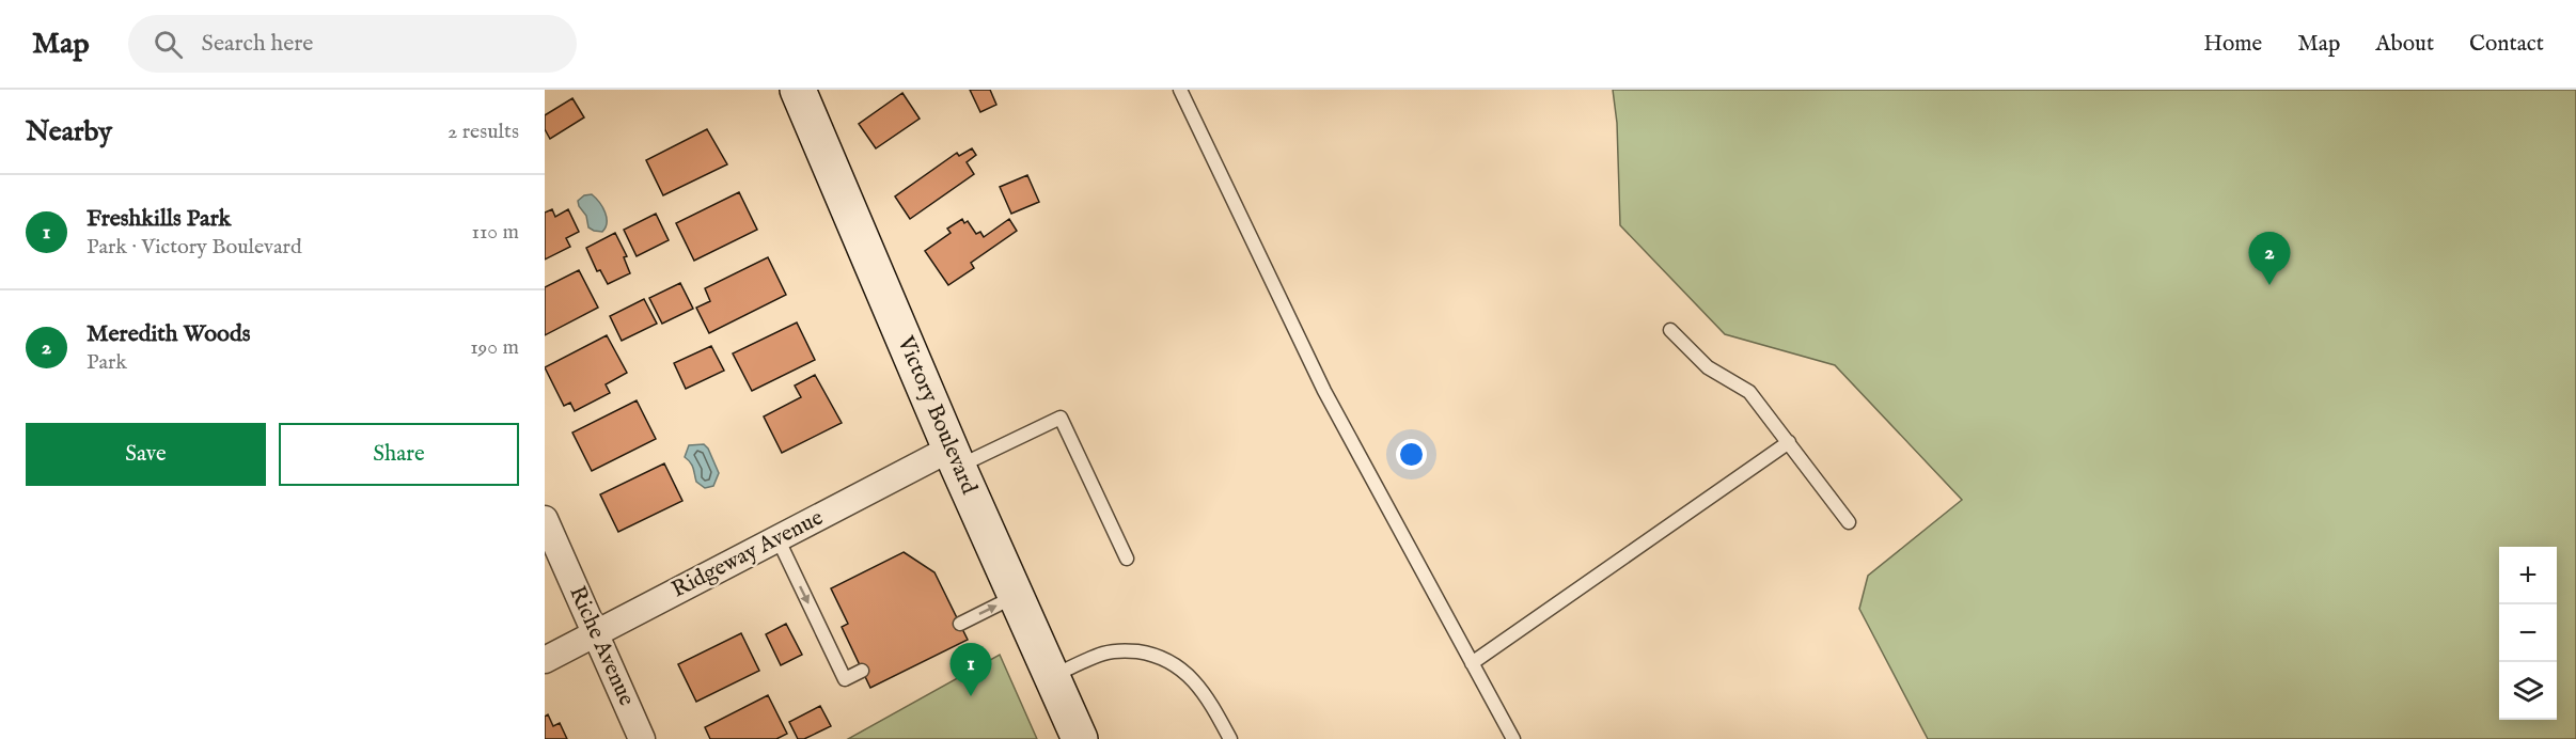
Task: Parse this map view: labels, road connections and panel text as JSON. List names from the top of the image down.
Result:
{
  "streets": {
    "main road": ["Victory Boulevard"],
    "street": ["Ridgeway Avenue", "Riche Avenue"]
  },
  "crossings": [
    ["Victory Boulevard", "Ridgeway Avenue"],
    ["Ridgeway Avenue", "Riche Avenue"]
  ],
  "page": {
    "header": "Map",
    "search": "Search here",
    "nav": [
      "Home",
      "Map",
      "About",
      "Contact"
    ],
    "heading": ["Nearby", "2 results"],
    "list": [
      {
        "mark": "1",
        "name": "Freshkills Park",
        "note": "Park · Victory Boulevard",
        "value": "110 m"
      },
      {
        "mark": "2",
        "name": "Meredith Woods",
        "note": "Park",
        "value": "190 m"
      }
    ],
    "pins": ["2", "1"],
    "buttons": ["Save", "Share"],
    "map_buttons": ["+", "−"]
  }
}
